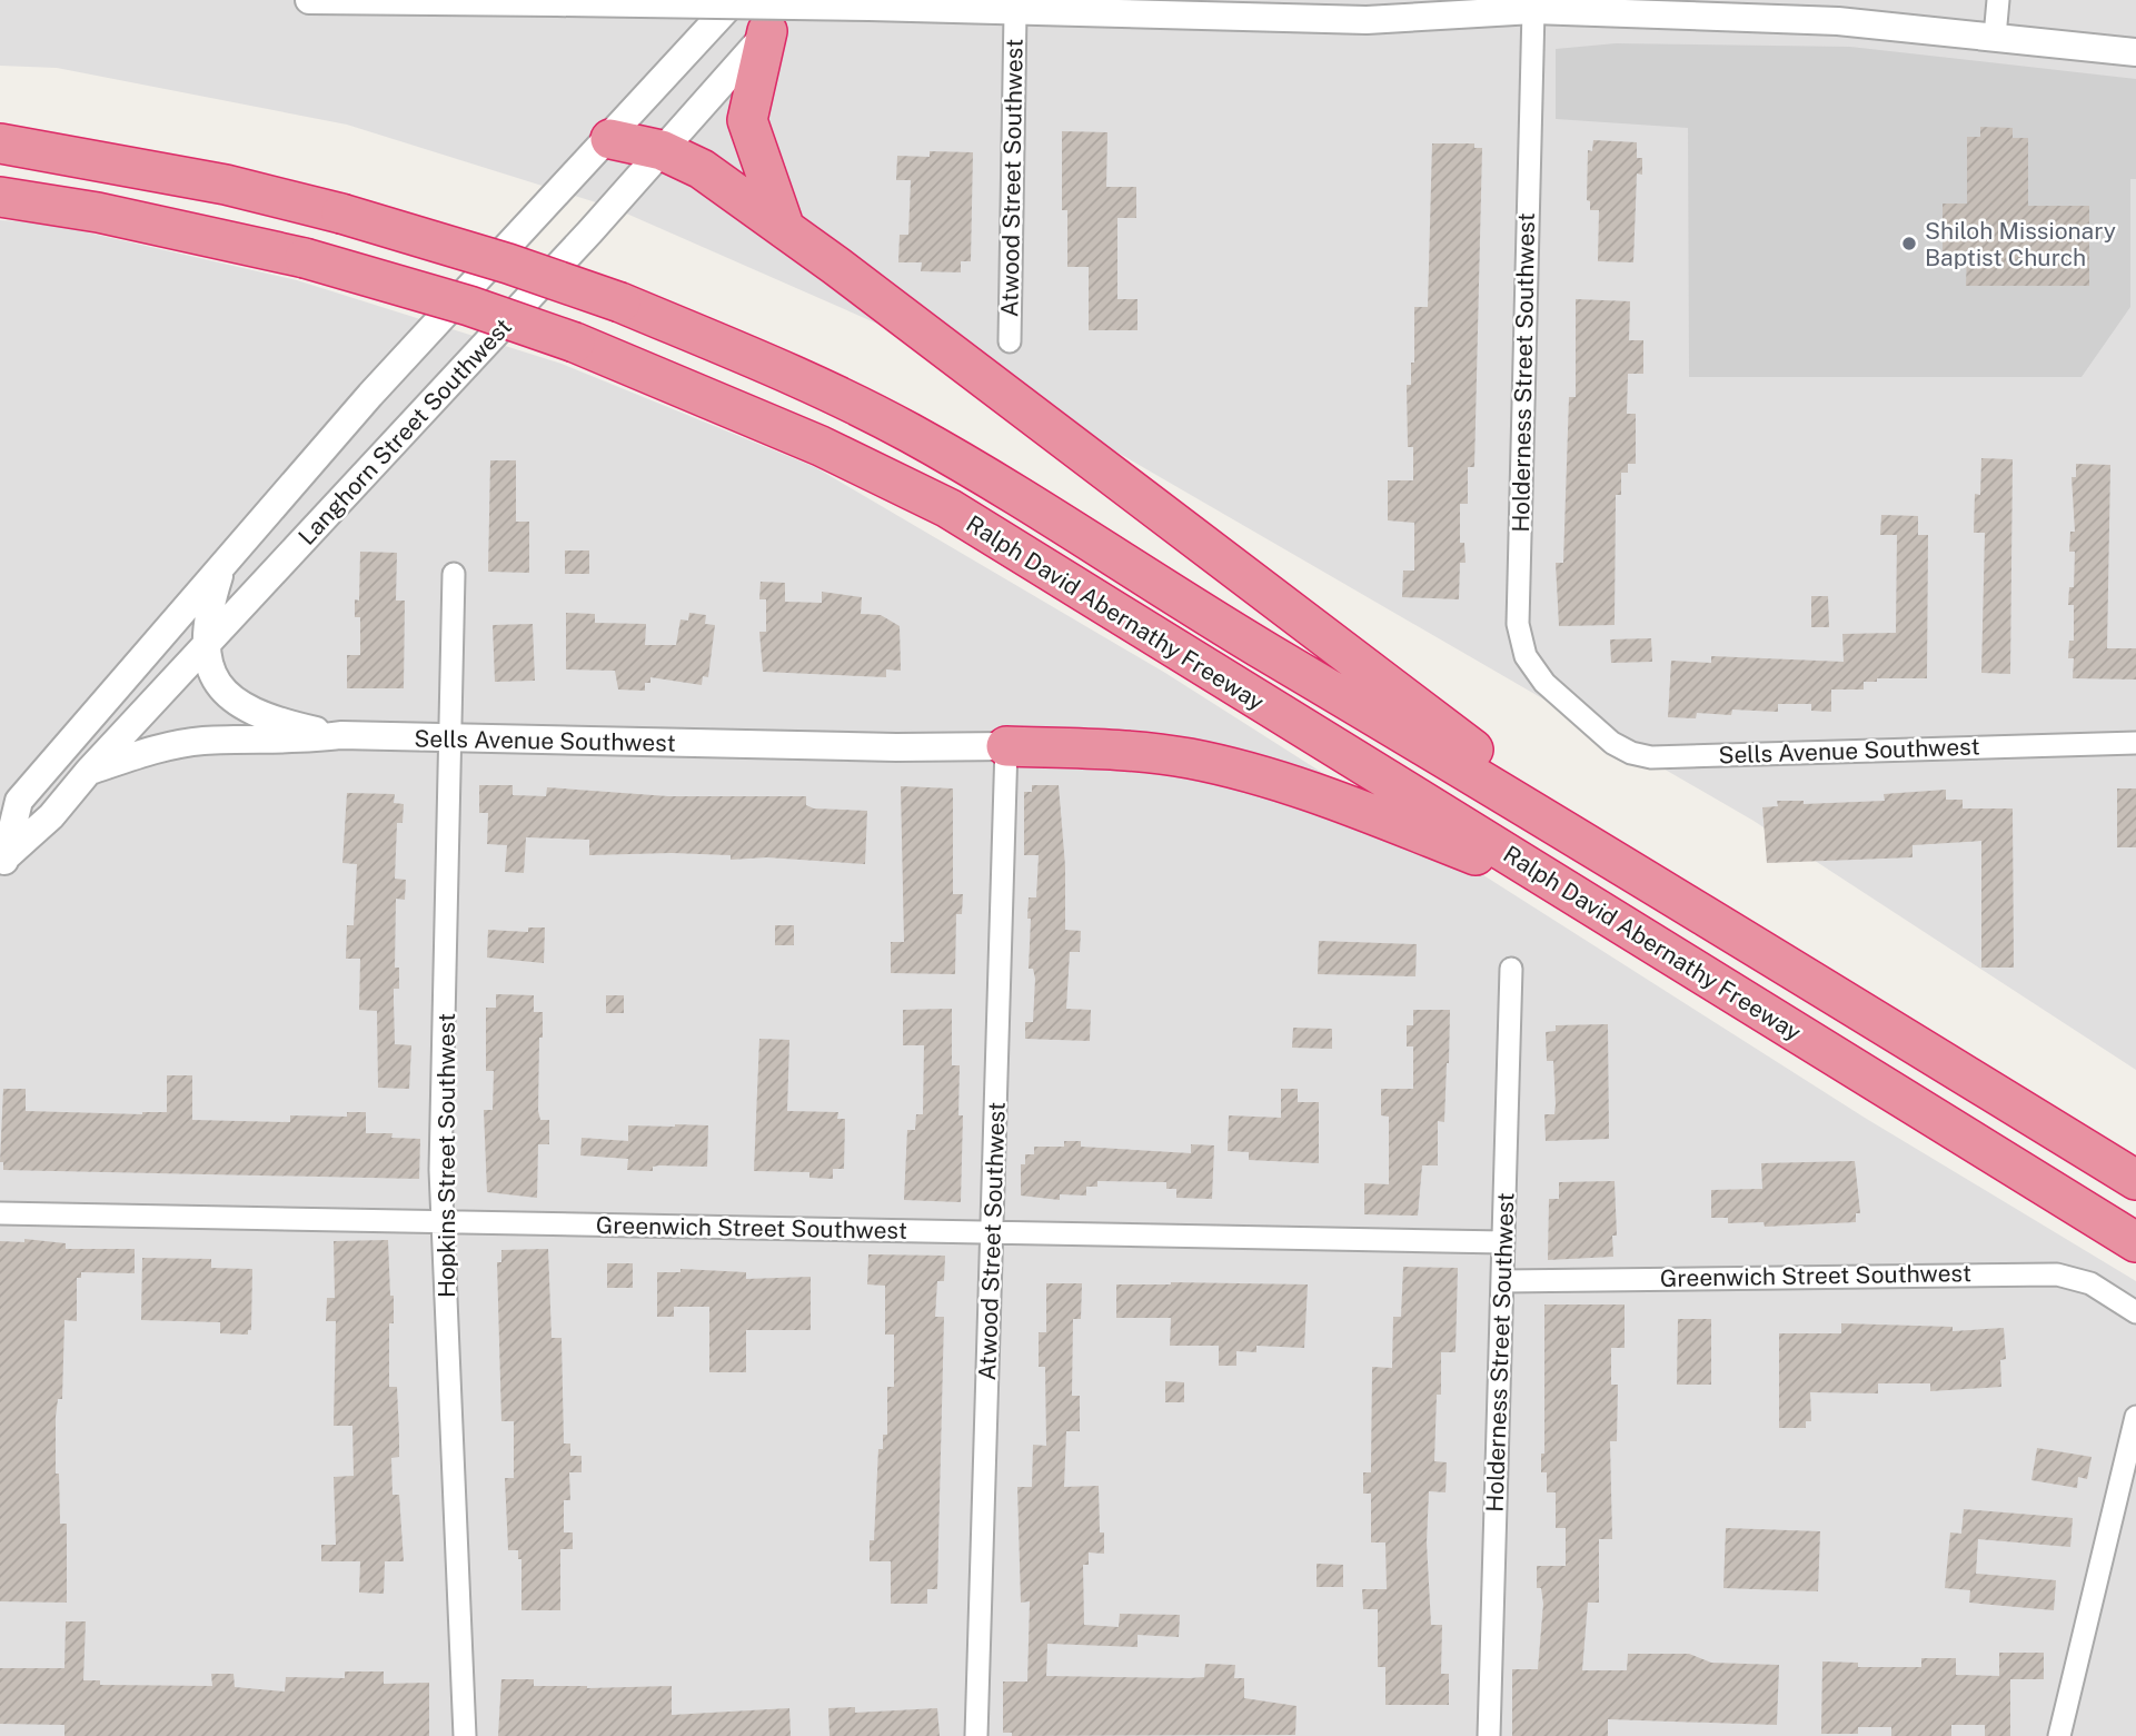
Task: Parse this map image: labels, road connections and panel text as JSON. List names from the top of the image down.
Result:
{
  "streets": {
    "highway": ["Ralph David Abernathy Freeway"],
    "street": [
      "Atwood Street Southwest",
      "Holderness Street Southwest",
      "Langhorn Street Southwest",
      "Sells Avenue Southwest",
      "Hopkins Street Southwest",
      "Greenwich Street Southwest"
    ]
  },
  "crossings": [
    ["Atwood Street Southwest", "Sells Avenue Southwest"],
    ["Atwood Street Southwest", "Greenwich Street Southwest"],
    ["Holderness Street Southwest", "Sells Avenue Southwest"],
    ["Holderness Street Southwest", "Greenwich Street Southwest"],
    ["Langhorn Street Southwest", "Sells Avenue Southwest"],
    ["Sells Avenue Southwest", "Hopkins Street Southwest"],
    ["Hopkins Street Southwest", "Greenwich Street Southwest"]
  ],
  "places": ["Shiloh Missionary Baptist Church"]
}
